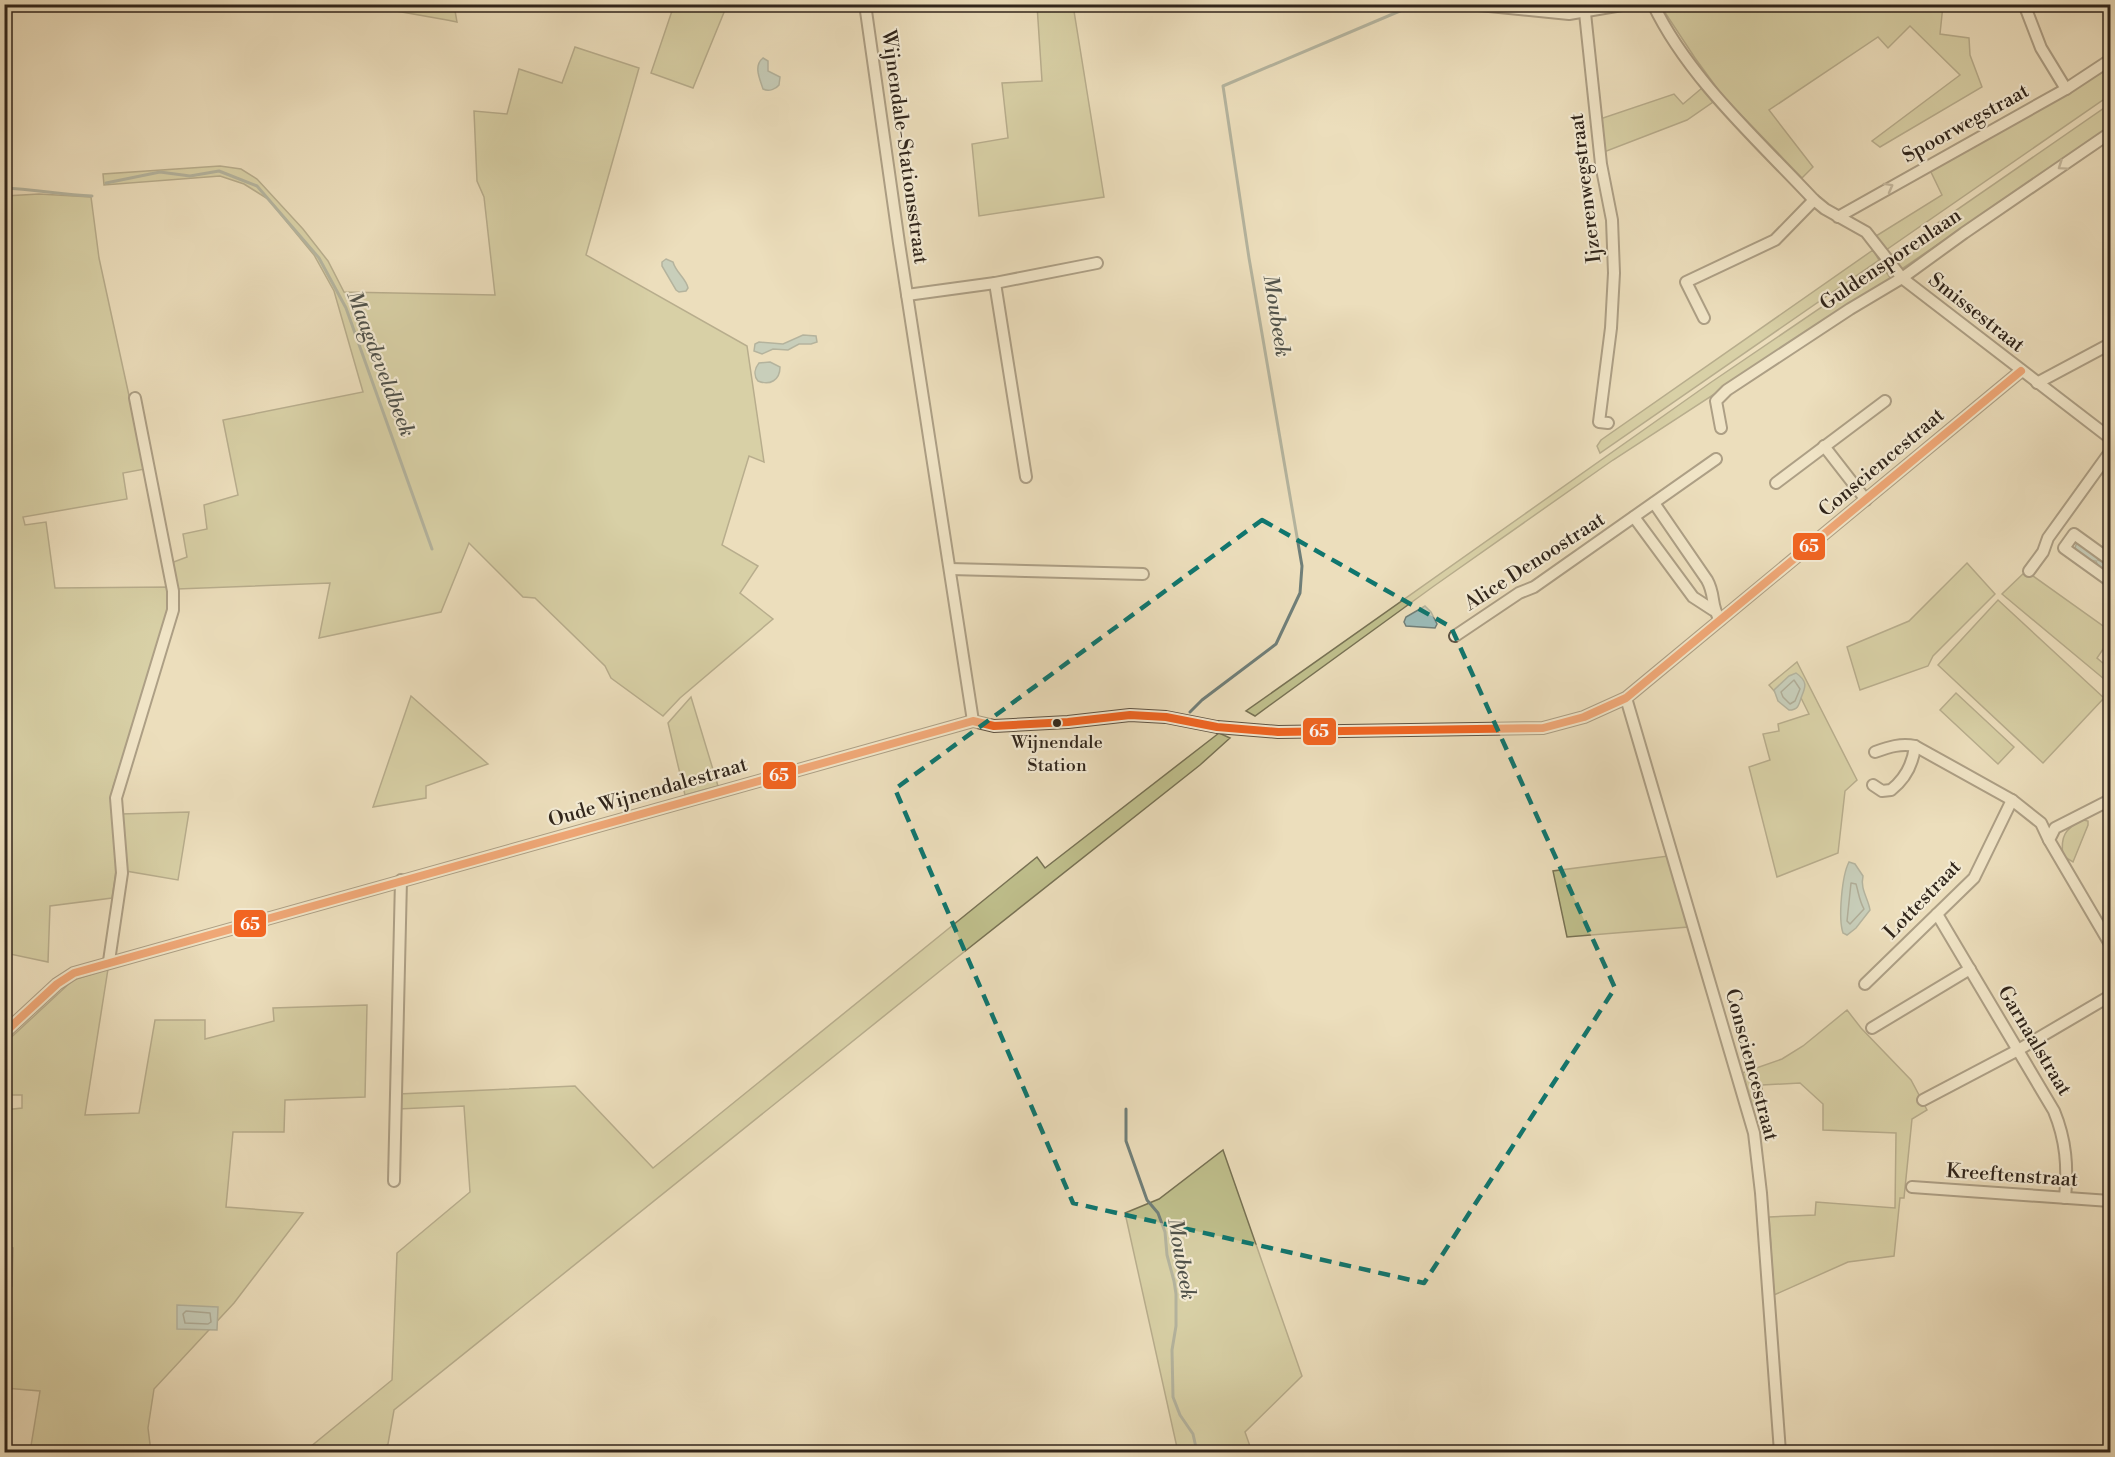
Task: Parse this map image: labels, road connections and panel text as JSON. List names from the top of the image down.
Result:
{
  "streets": {
    "street": [
      "Spoorwegstraat",
      "Wijnendale-Stationsstraat",
      "Ijzerenwegstraat",
      "Guldensporenlaan",
      "Smissestraat",
      "Consciencestraat",
      "Alice Denoostraat",
      "Oude Wijnendalestraat",
      "Lottestraat",
      "Garnaalstraat",
      "Kreeftenstraat"
    ]
  },
  "crossings": [
    ["Spoorwegstraat", "Smissestraat"],
    ["Wijnendale-Stationsstraat", "Consciencestraat"],
    ["Wijnendale-Stationsstraat", "Oude Wijnendalestraat"],
    ["Guldensporenlaan", "Smissestraat"],
    ["Smissestraat", "Consciencestraat"],
    ["Consciencestraat", "Alice Denoostraat"],
    ["Consciencestraat", "Oude Wijnendalestraat"],
    ["Lottestraat", "Garnaalstraat"],
    ["Garnaalstraat", "Kreeftenstraat"]
  ],
  "one_way": ["Spoorwegstraat", "Guldensporenlaan"],
  "water": ["Moubeek", "Maagdeveldbeek"],
  "places": ["Wijnendale Station"],
  "lines": ["transit line 65"]
}
